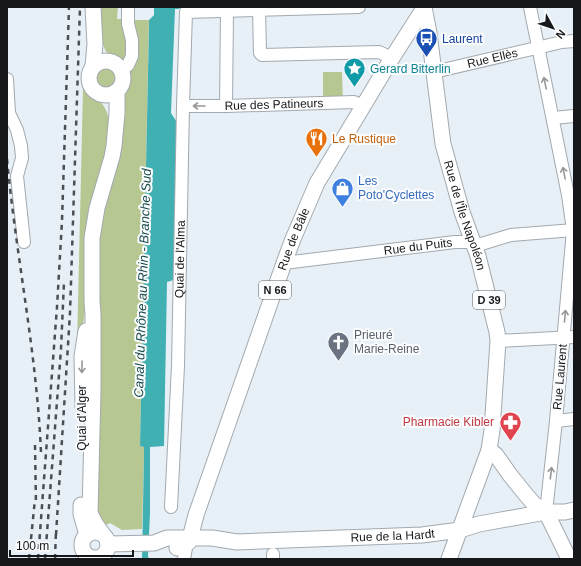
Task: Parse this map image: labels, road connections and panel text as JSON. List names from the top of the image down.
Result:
{
  "streets": {
    "main road": [
      "Rue de l'Île Napoléon",
      "Rue de Bâle",
      "N 66",
      "D 39",
      "Quai d'Alger",
      "Rue de la Hardt"
    ],
    "street": [
      "Rue Ellès",
      "Rue des Patineurs",
      "Rue du Puits",
      "Quai de l'Alma",
      "Rue Laurent"
    ]
  },
  "crossings": [
    ["Rue Ellès", "Rue de l'Île Napoléon"],
    ["Rue Ellès", "Rue Laurent"],
    ["Rue des Patineurs", "Rue de Bâle"],
    ["Rue des Patineurs", "Quai de l'Alma"],
    ["Rue de l'Île Napoléon", "Rue de Bâle"],
    ["Rue de l'Île Napoléon", "Rue du Puits"],
    ["Rue de l'Île Napoléon", "Rue de la Hardt"],
    ["Rue de Bâle", "Rue du Puits"],
    ["Rue de Bâle", "Rue de la Hardt"],
    ["Rue du Puits", "Rue Laurent"],
    ["Rue Laurent", "Rue de la Hardt"],
    ["Quai d'Alger", "Rue de la Hardt"]
  ],
  "one_way": ["Rue Laurent"],
  "water": ["Canal du Rhône au Rhin - Branche Sud"],
  "places": {
    "bus stop": ["Laurent"],
    "place": ["Gerard Bitterlin"],
    "restaurant": ["Le Rustique"],
    "shop": ["Les Poto'Cyclettes"],
    "church": ["Prieuré Marie-Reine"],
    "pharmacy": ["Pharmacie Kibler"]
  },
  "scale_bar": "100 m",
  "north": "bottom right"
}
